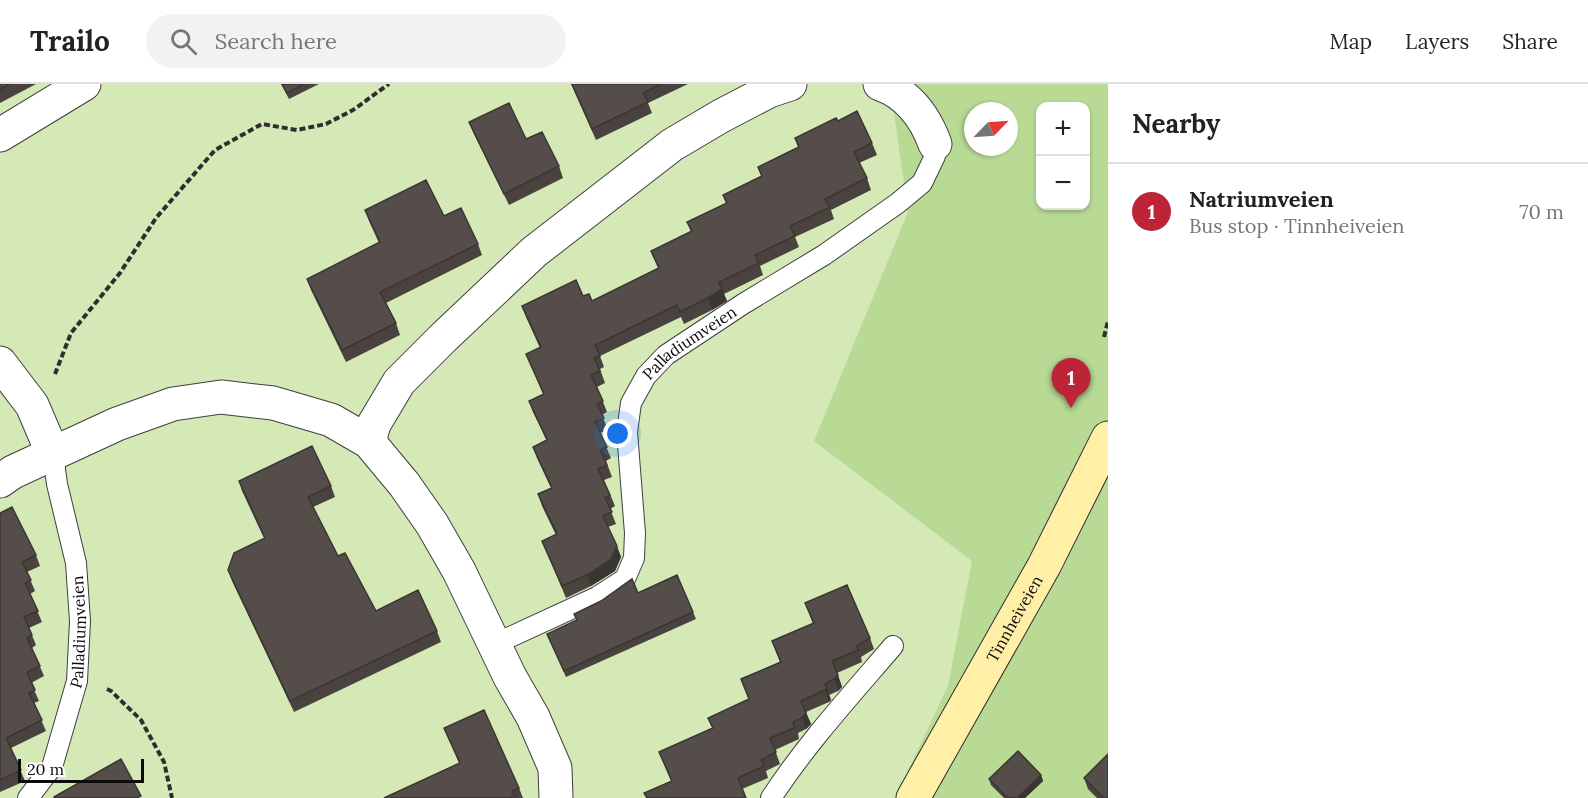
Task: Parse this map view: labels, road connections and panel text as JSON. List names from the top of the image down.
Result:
{
  "streets": {
    "street": ["Palladiumveien", "Tinnheiveien"]
  },
  "scale_bar": "20 m",
  "north": "top right",
  "page": {
    "header": "Trailo",
    "search": "Search here",
    "nav": ["Map", "Layers", "Share"],
    "heading": "Nearby",
    "map_buttons": ["+", "−"],
    "list": [
      {
        "mark": "1",
        "name": "Natriumveien",
        "note": "Bus stop · Tinnheiveien",
        "value": "70 m"
      }
    ],
    "pins": "1",
    "scale": "20 m"
  }
}
